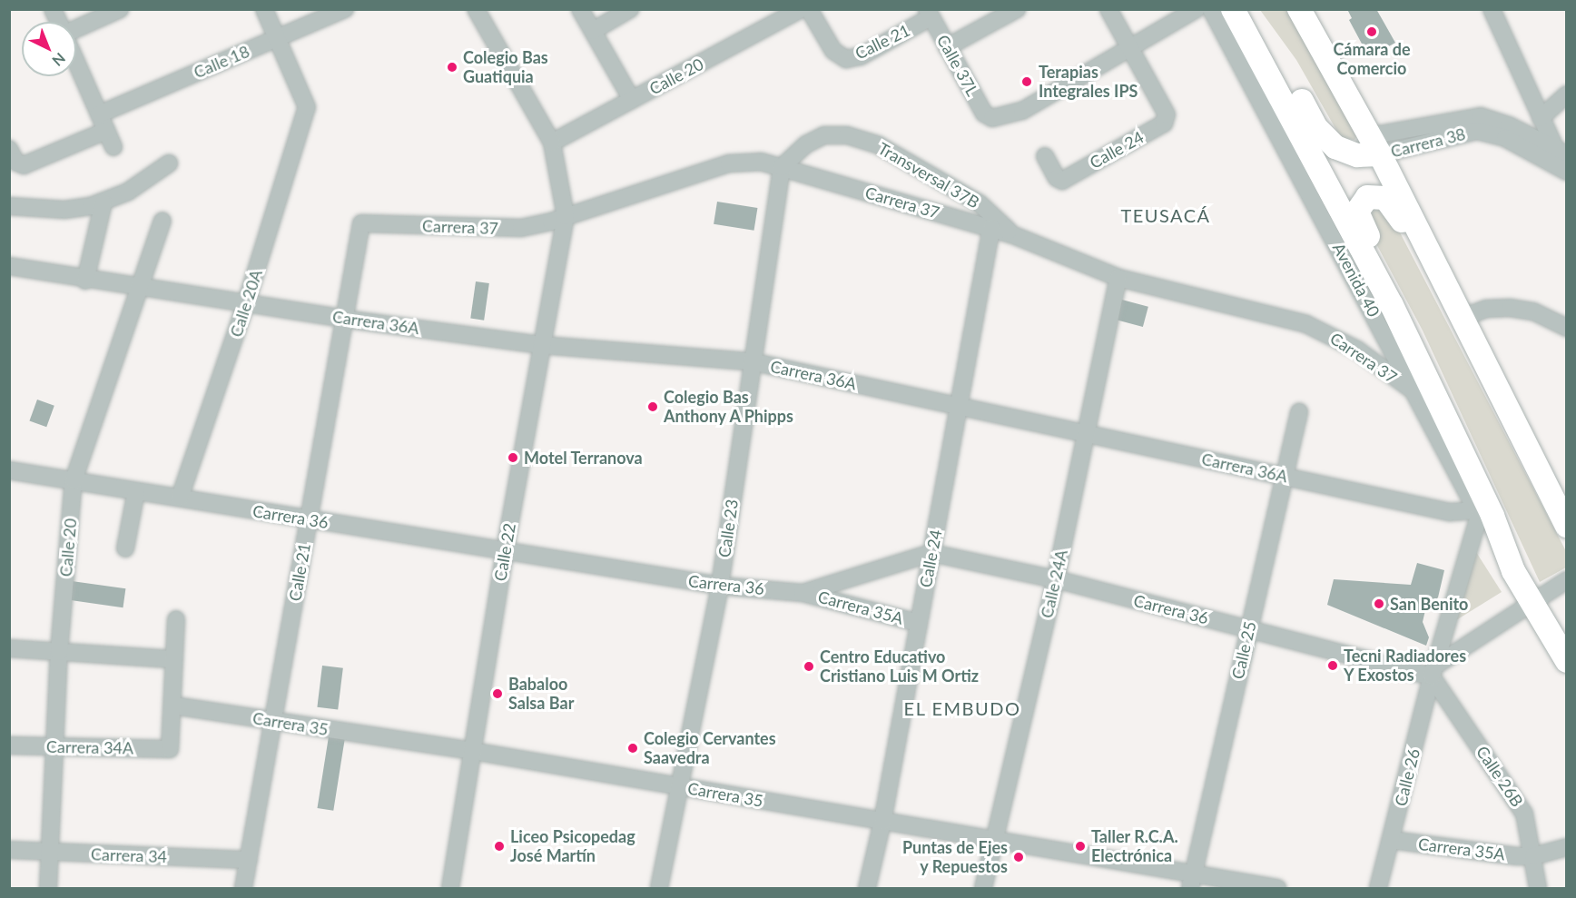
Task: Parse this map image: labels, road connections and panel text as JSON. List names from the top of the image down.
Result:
{
  "streets": {
    "highway": ["Avenida 40"],
    "street": [
      "Calle 21",
      "Calle 18",
      "Calle 37L",
      "Calle 20",
      "Carrera 38",
      "Calle 24",
      "Transversal 37B",
      "Carrera 37",
      "Calle 20A",
      "Carrera 36A",
      "Carrera 36",
      "Calle 23",
      "Calle 22",
      "Calle 24A",
      "Carrera 35A",
      "Calle 25",
      "Carrera 35",
      "Carrera 34A",
      "Calle 26B",
      "Calle 26",
      "Carrera 34"
    ]
  },
  "crossings": [
    ["Calle 21", "Calle 37L"],
    ["Calle 21", "Carrera 37"],
    ["Calle 21", "Carrera 36A"],
    ["Calle 21", "Carrera 36"],
    ["Calle 21", "Carrera 35"],
    ["Calle 21", "Carrera 34"],
    ["Calle 18", "Calle 20A"],
    ["Calle 37L", "Calle 24"],
    ["Calle 20", "Carrera 36A"],
    ["Calle 20", "Carrera 36"],
    ["Calle 20", "Carrera 34A"],
    ["Calle 20", "Carrera 34"],
    ["Calle 24", "Carrera 37"],
    ["Calle 24", "Carrera 36A"],
    ["Calle 24", "Carrera 36"],
    ["Calle 24", "Carrera 35A"],
    ["Calle 24", "Carrera 35"],
    ["Transversal 37B", "Carrera 37"],
    ["Transversal 37B", "Calle 23"],
    ["Carrera 37", "Avenida 40"],
    ["Carrera 37", "Calle 23"],
    ["Carrera 37", "Calle 22"],
    ["Carrera 37", "Calle 24A"],
    ["Avenida 40", "Carrera 36A"],
    ["Avenida 40", "Calle 26"],
    ["Calle 20A", "Carrera 36A"],
    ["Calle 20A", "Carrera 36"],
    ["Carrera 36A", "Calle 23"],
    ["Carrera 36A", "Calle 22"],
    ["Carrera 36A", "Calle 24A"],
    ["Carrera 36A", "Calle 25"],
    ["Carrera 36A", "Calle 26"],
    ["Carrera 36", "Calle 23"],
    ["Carrera 36", "Calle 22"],
    ["Carrera 36", "Calle 24A"],
    ["Carrera 36", "Carrera 35A"],
    ["Carrera 36", "Calle 25"],
    ["Carrera 36", "Calle 26B"],
    ["Carrera 36", "Calle 26"],
    ["Calle 23", "Carrera 35"],
    ["Calle 22", "Carrera 35"],
    ["Calle 24A", "Carrera 35"],
    ["Carrera 35A", "Calle 26B"],
    ["Carrera 35A", "Calle 26"],
    ["Calle 25", "Carrera 35"],
    ["Carrera 35", "Carrera 34A"],
    ["Calle 26B", "Calle 26"]
  ],
  "districts": ["TEUSACÁ", "EL EMBUDO"],
  "places": [
    "Cámara de Comercio",
    "Colegio Bas Guatiquia",
    "Terapias Integrales IPS",
    "Colegio Bas Anthony A Phipps",
    "Motel Terranova",
    "San Benito",
    "Tecni Radiadores Y Exostos",
    "Centro Educativo Cristiano Luis M Ortiz",
    "Babaloo Salsa Bar",
    "Colegio Cervantes Saavedra",
    "Liceo Psicopedag José Martín",
    "Taller R.C.A. Electrónica",
    "Puntas de Ejes y Repuestos"
  ],
  "north": "bottom right"
}
